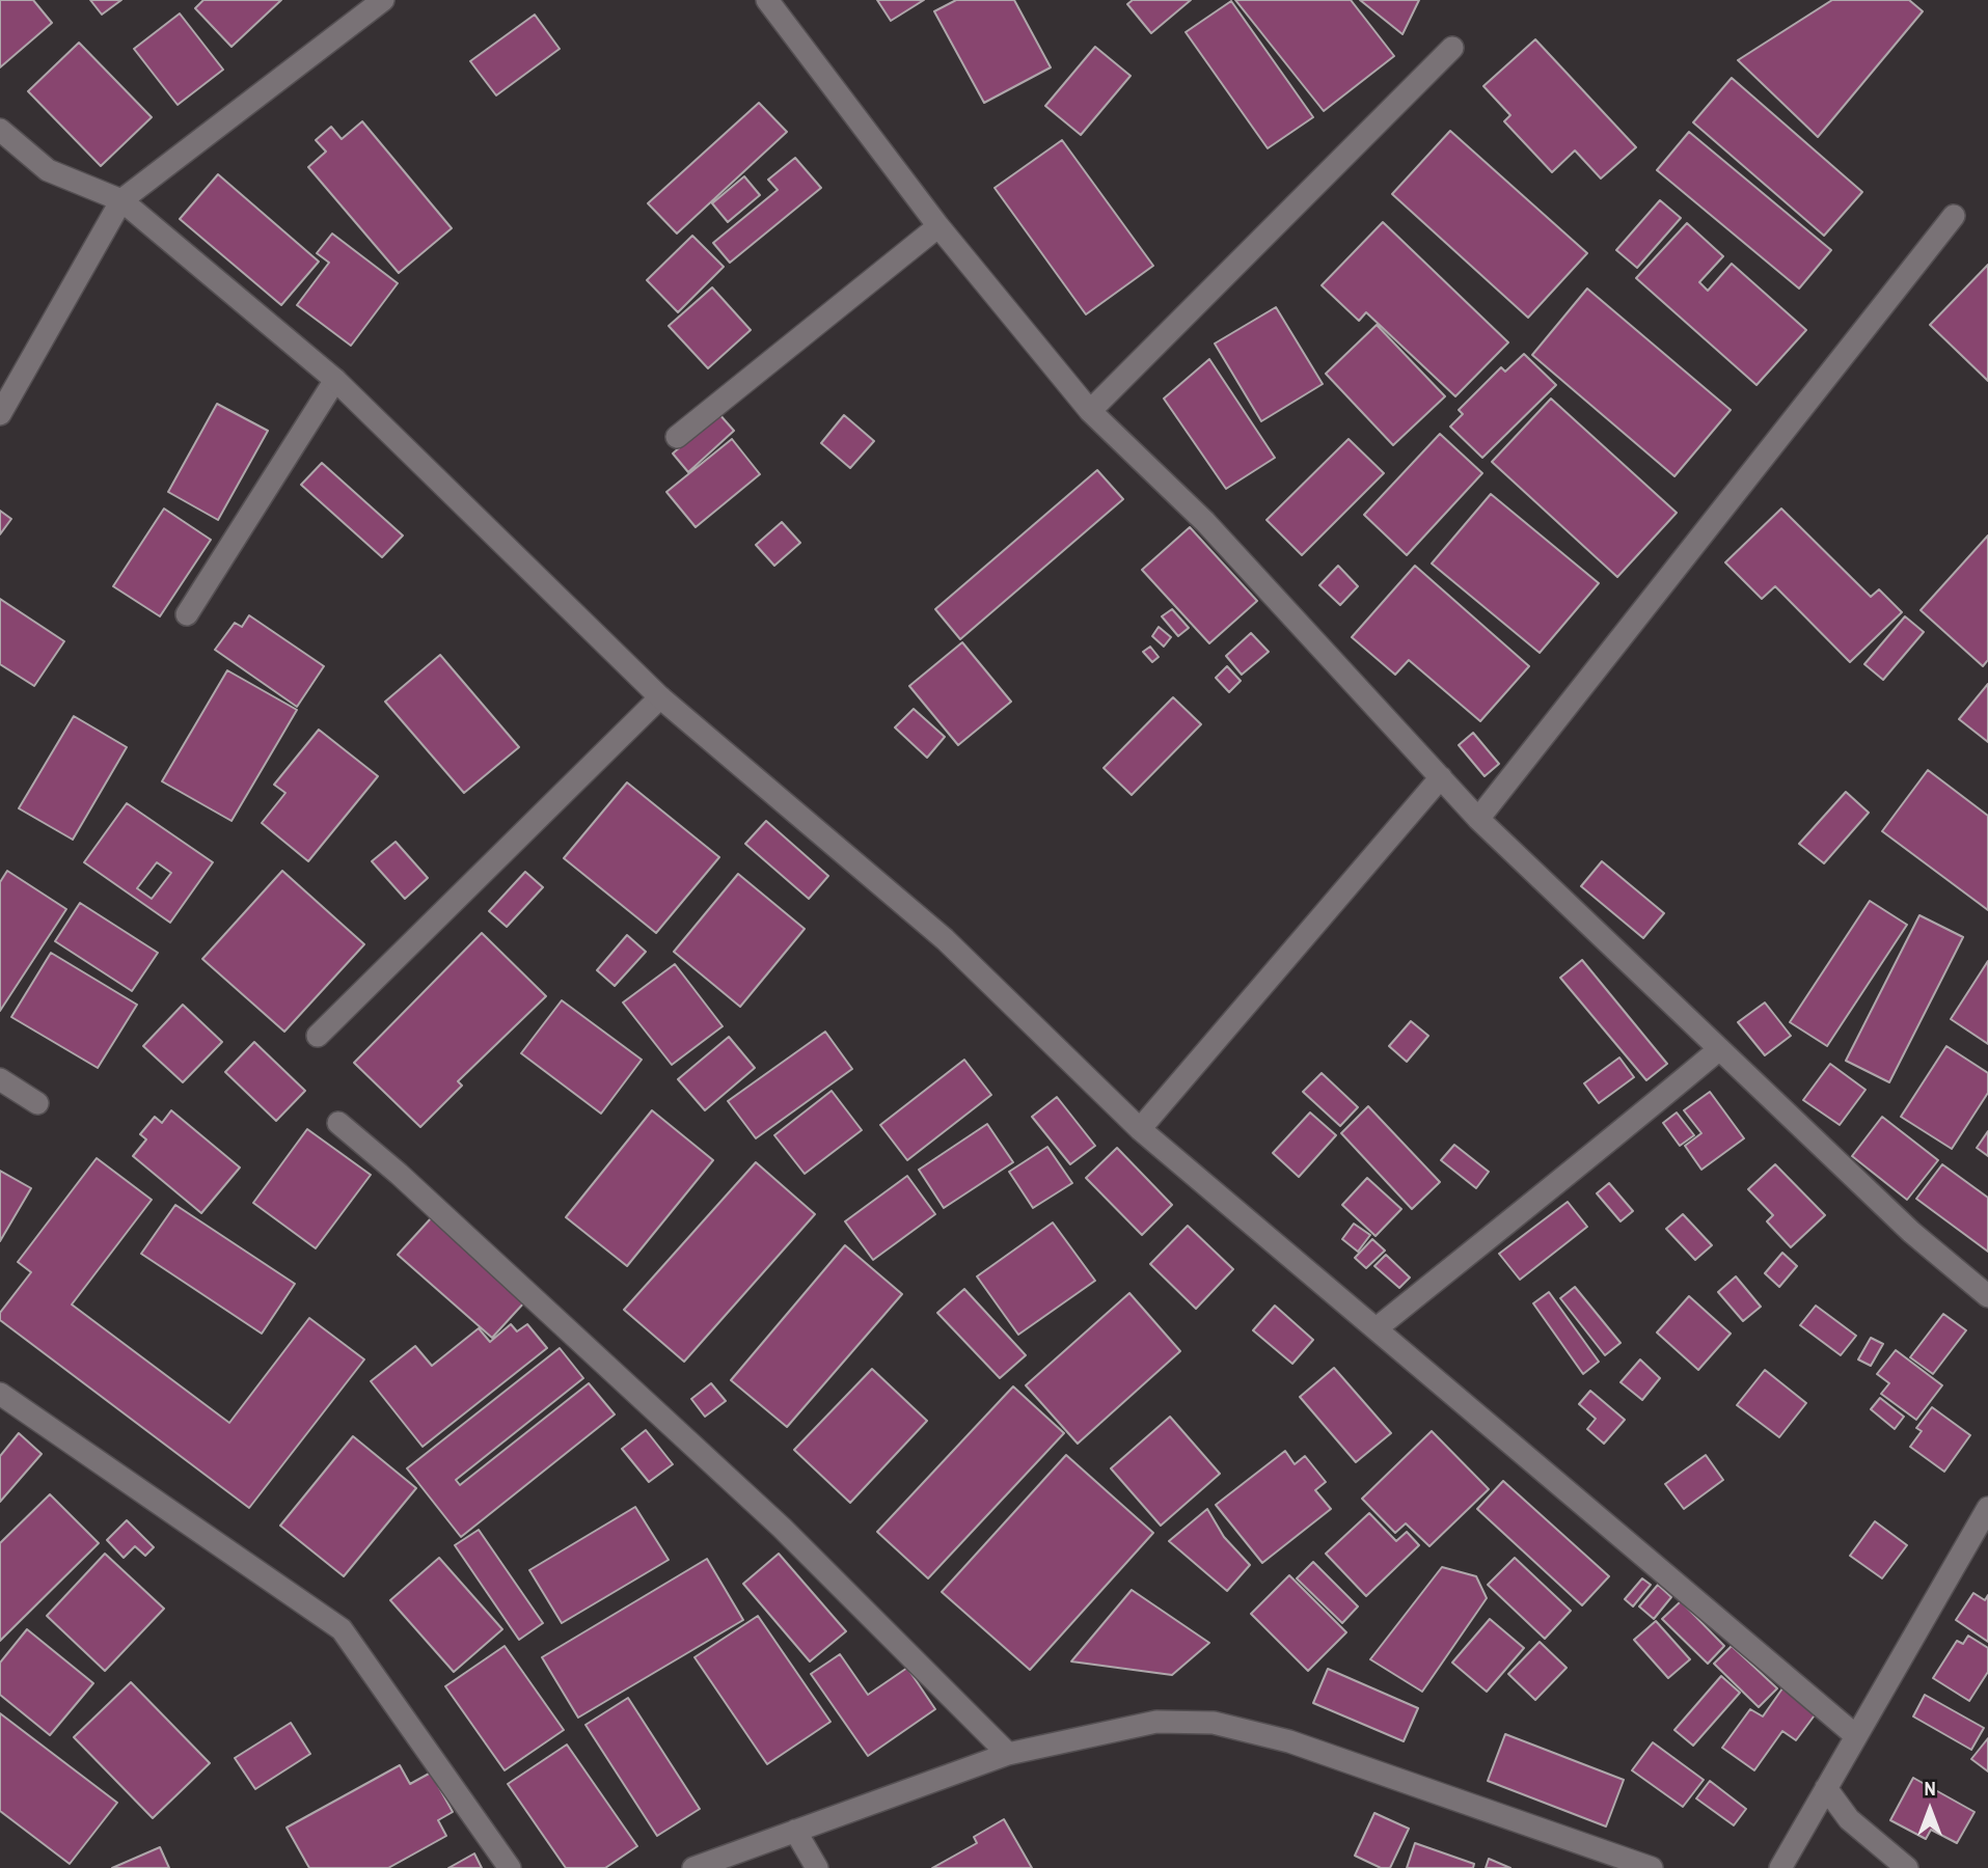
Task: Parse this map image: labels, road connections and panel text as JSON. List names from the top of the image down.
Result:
{
  "north": "top"
}
